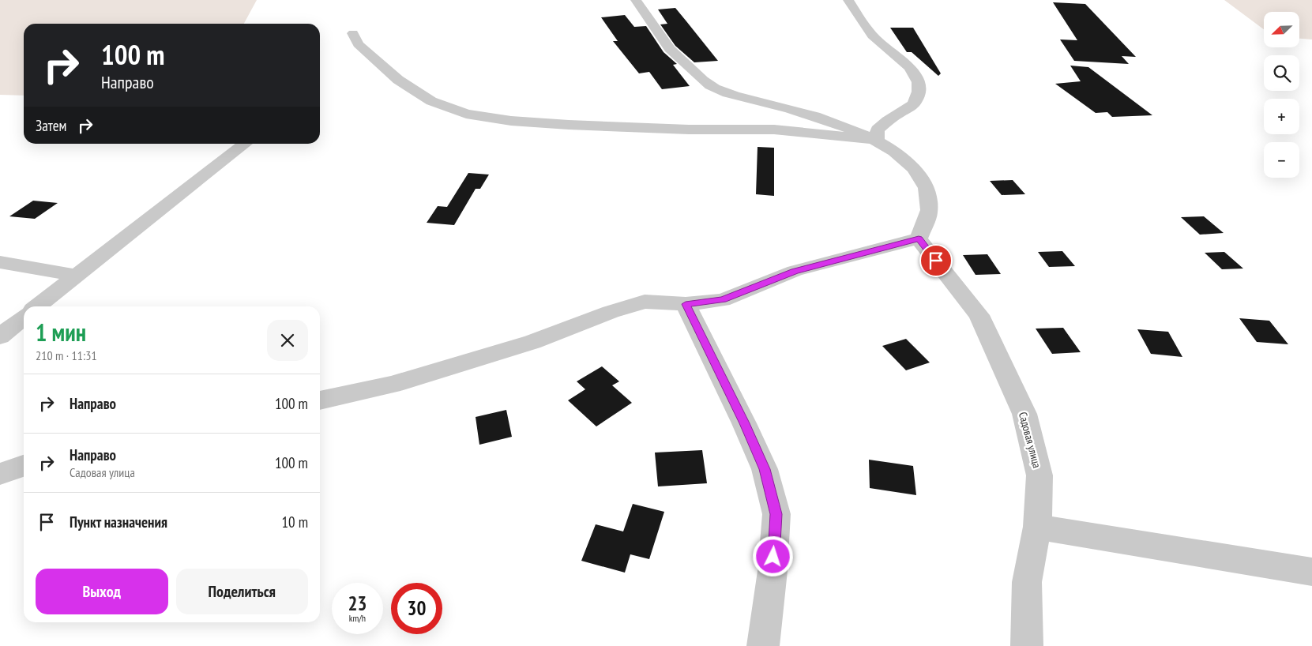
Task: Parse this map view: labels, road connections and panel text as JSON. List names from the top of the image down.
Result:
{
  "streets": {
    "street": ["Садовая улица"]
  },
  "north": "bottom left",
  "page": {
    "map_buttons": ["+", "−"],
    "turn": ["100 m", "Направо"],
    "then": "Затем",
    "heading": ["1 мин", "210 m · 11:31"],
    "list": [
      {
        "name": "Направо",
        "value": "100 m"
      },
      {
        "name": "Направо",
        "note": "Садовая улица",
        "value": "100 m"
      },
      {
        "name": "Пункт назначения",
        "value": "10 m"
      }
    ],
    "buttons": ["Выход", "Поделиться"],
    "speed": "23 km/h",
    "limit": "30"
  }
}
